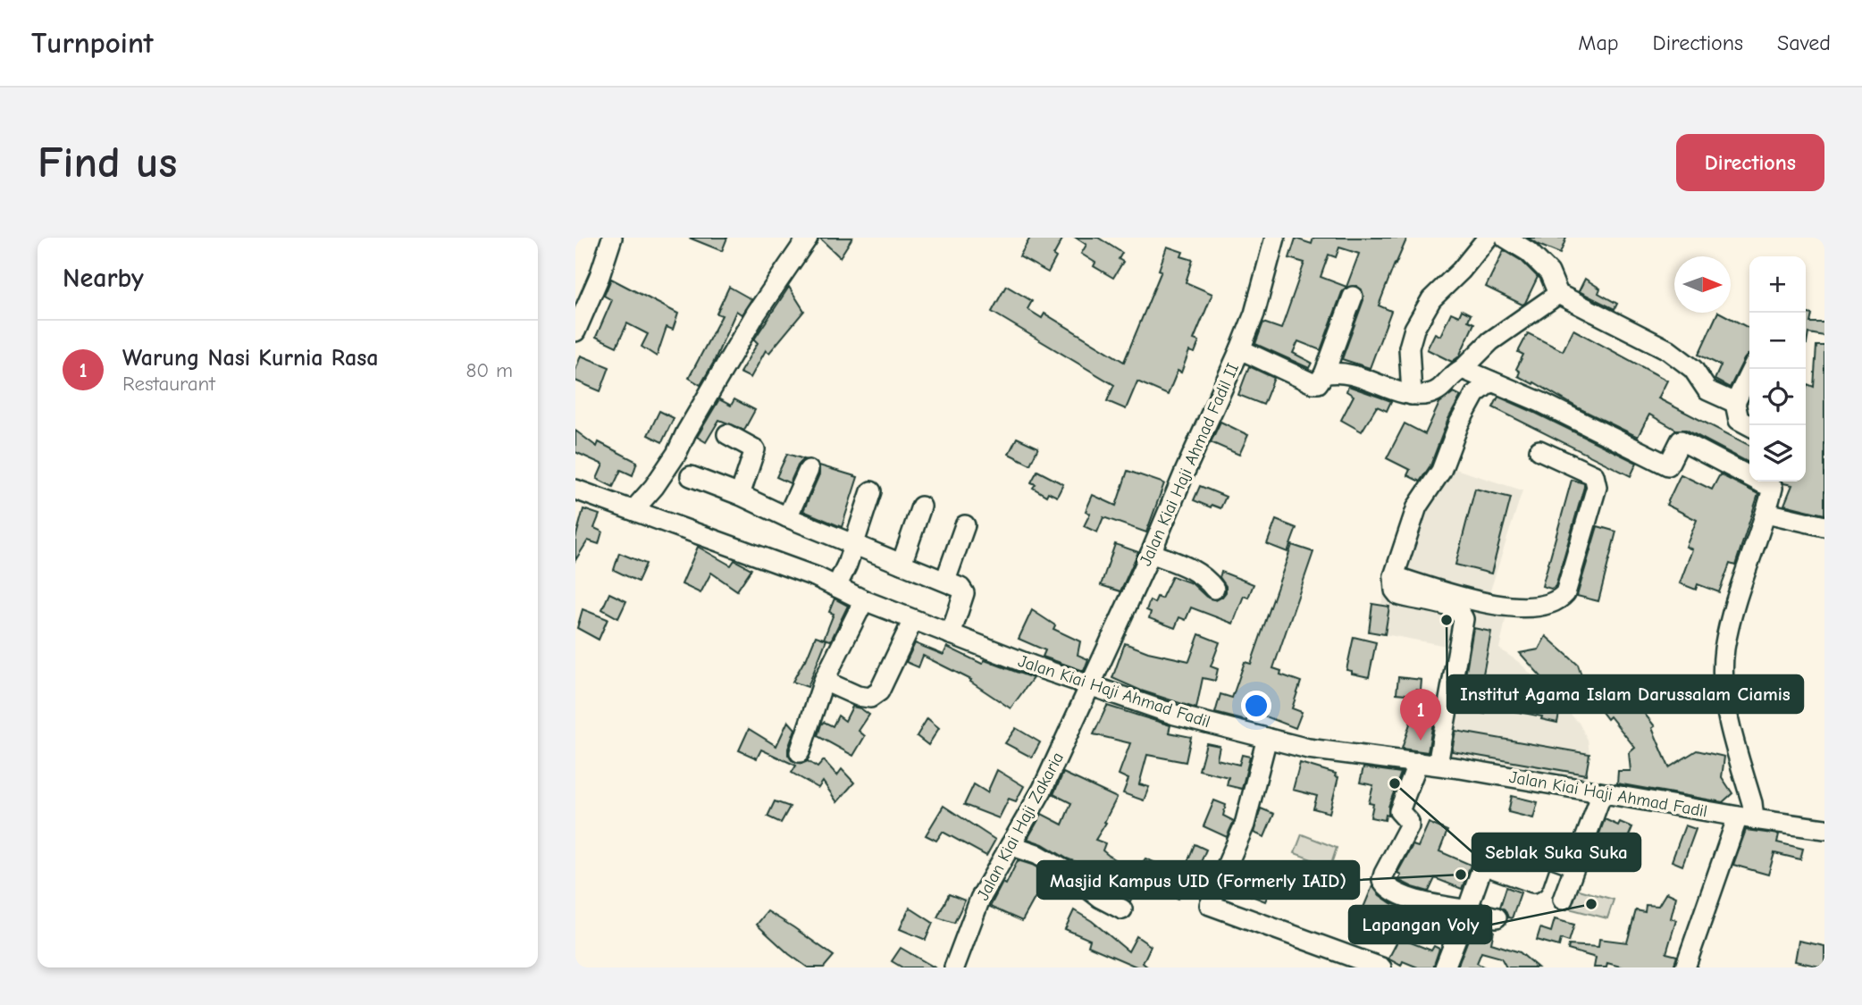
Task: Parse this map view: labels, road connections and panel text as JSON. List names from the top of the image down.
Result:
{
  "streets": {
    "street": ["Jalan Kiai Haji Ahmad Fadil II", "Jalan Kiai Haji Ahmad Fadil", "Jalan Kiai Haji Zakaria"]
  },
  "crossings": [
    ["Jalan Kiai Haji Ahmad Fadil II", "Jalan Kiai Haji Ahmad Fadil"],
    ["Jalan Kiai Haji Ahmad Fadil II", "Jalan Kiai Haji Zakaria"],
    ["Jalan Kiai Haji Ahmad Fadil", "Jalan Kiai Haji Zakaria"]
  ],
  "places": [
    "Institut Agama Islam Darussalam Ciamis",
    "Seblak Suka Suka",
    "Masjid Kampus UID (Formerly IAID)",
    "Lapangan Voly"
  ],
  "north": "right",
  "page": {
    "header": "Turnpoint",
    "nav": ["Map", "Directions", "Saved"],
    "buttons": "Directions",
    "title": "Find us",
    "heading": "Nearby",
    "map_buttons": ["+", "−"],
    "list": [
      {
        "mark": "1",
        "name": "Warung Nasi Kurnia Rasa",
        "note": "Restaurant",
        "value": "80 m"
      }
    ],
    "pins": "1"
  }
}
